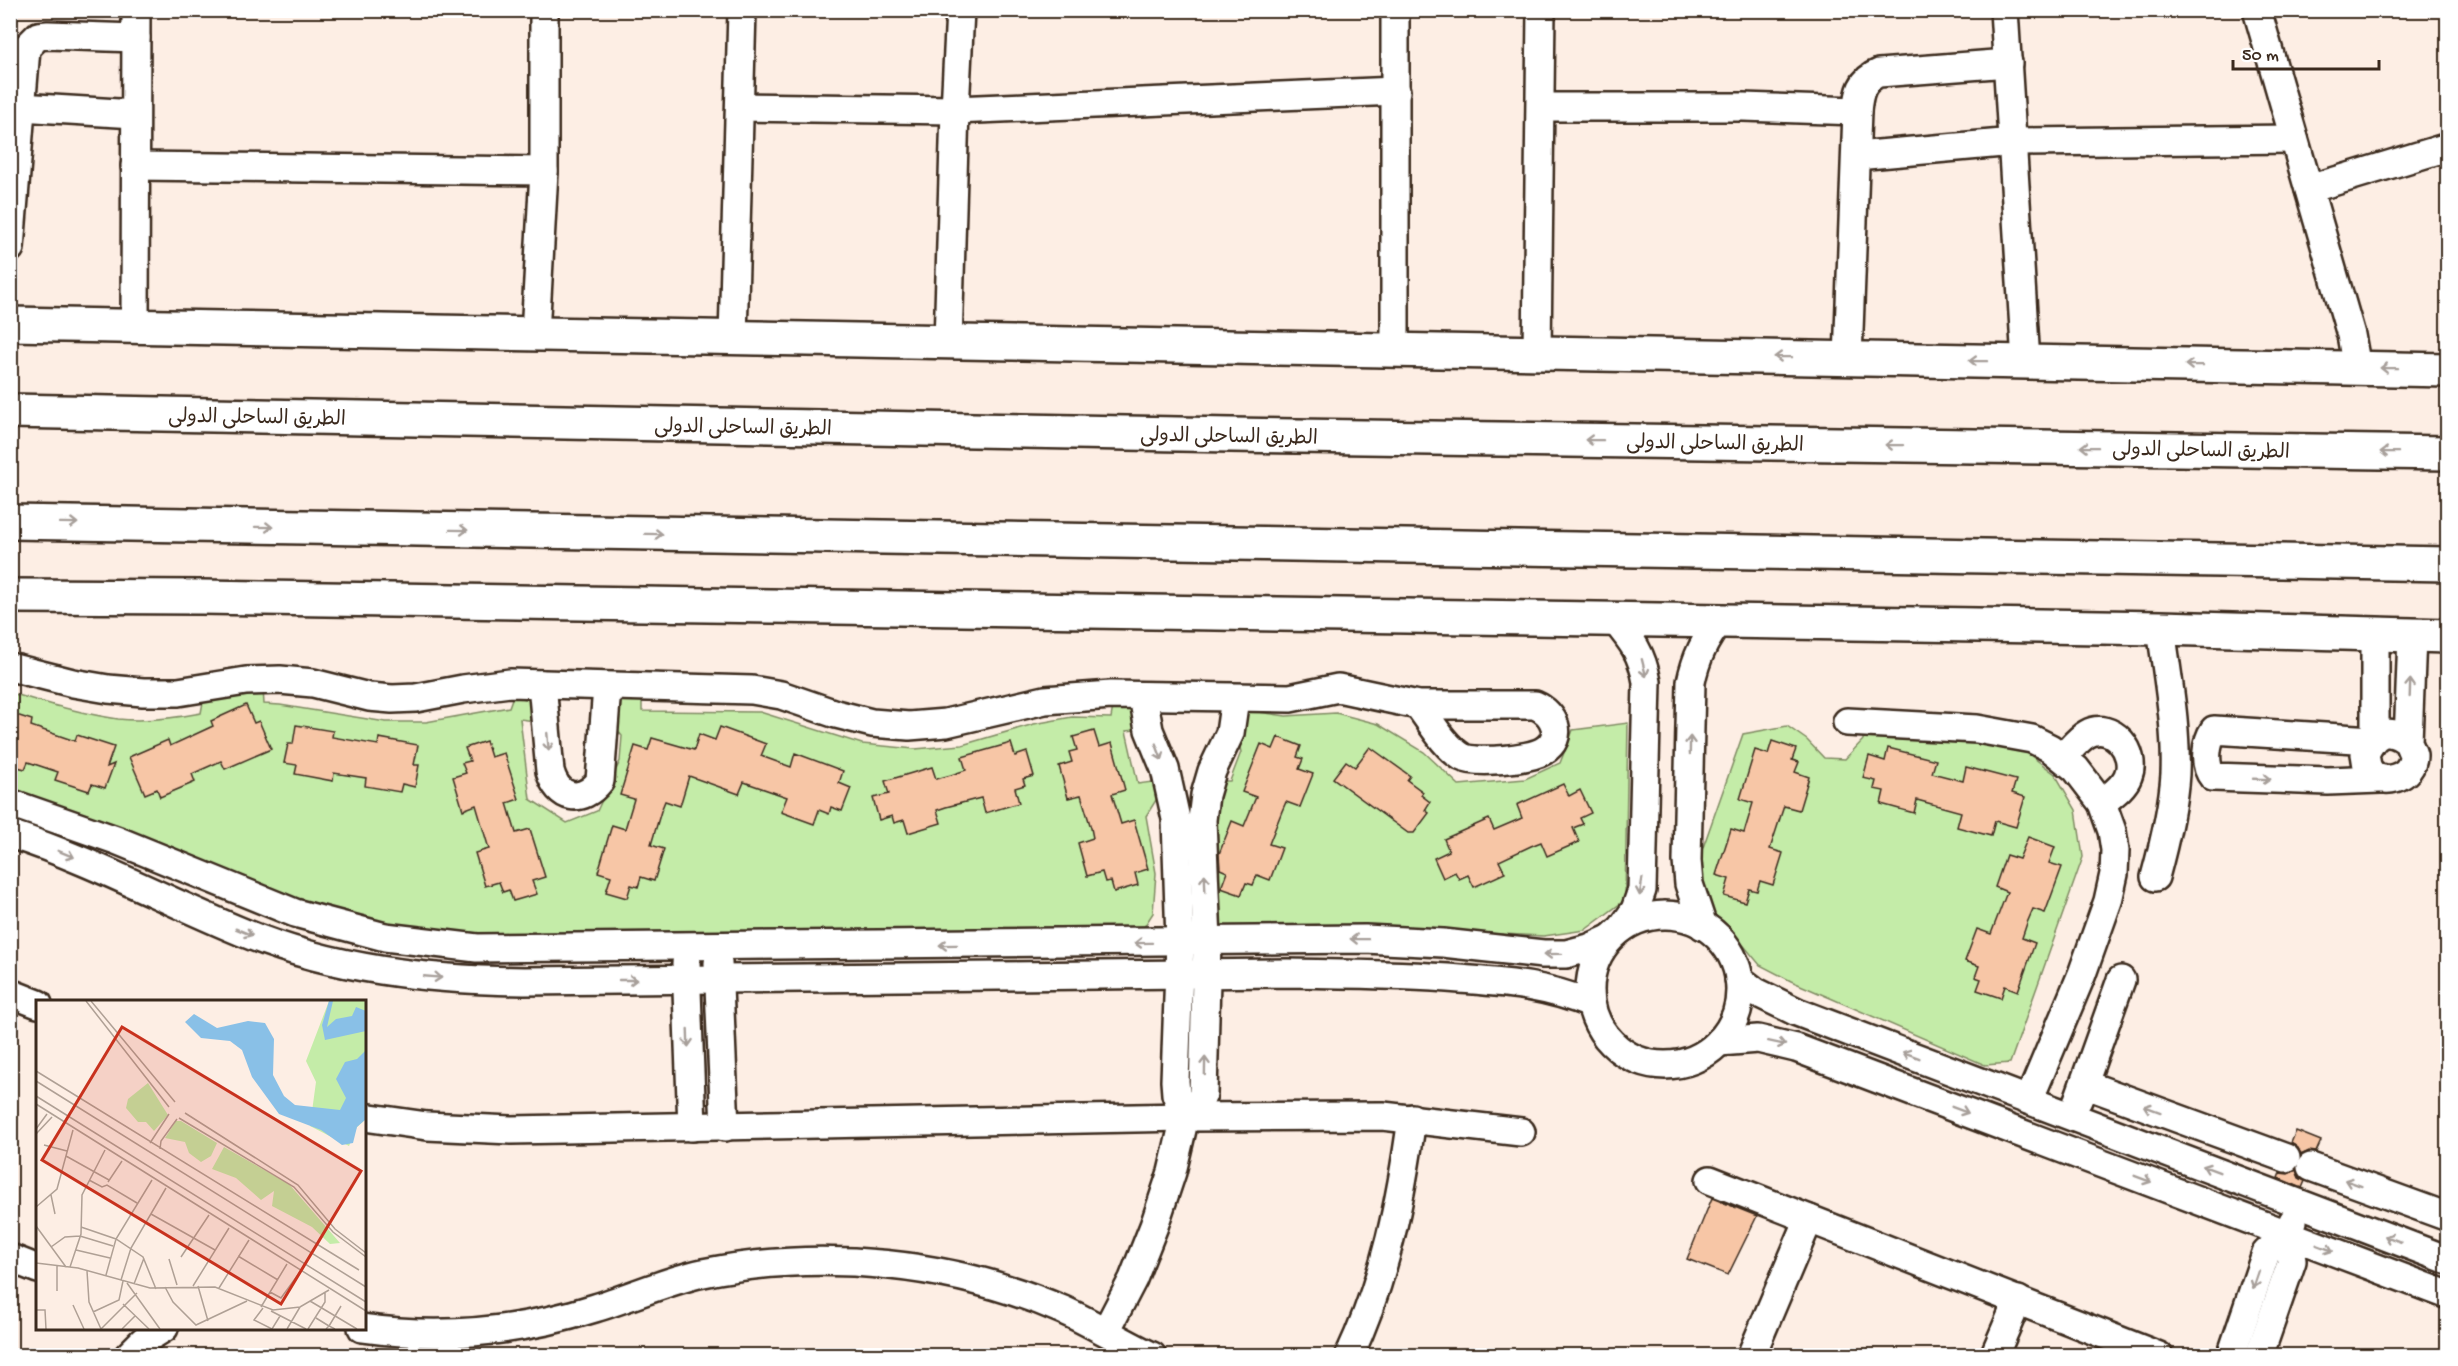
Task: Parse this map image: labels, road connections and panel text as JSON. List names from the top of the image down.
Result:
{
  "streets": {
    "main road": ["الطريق الساحلى الدولى"]
  },
  "scale_bar": "50 m"
}
